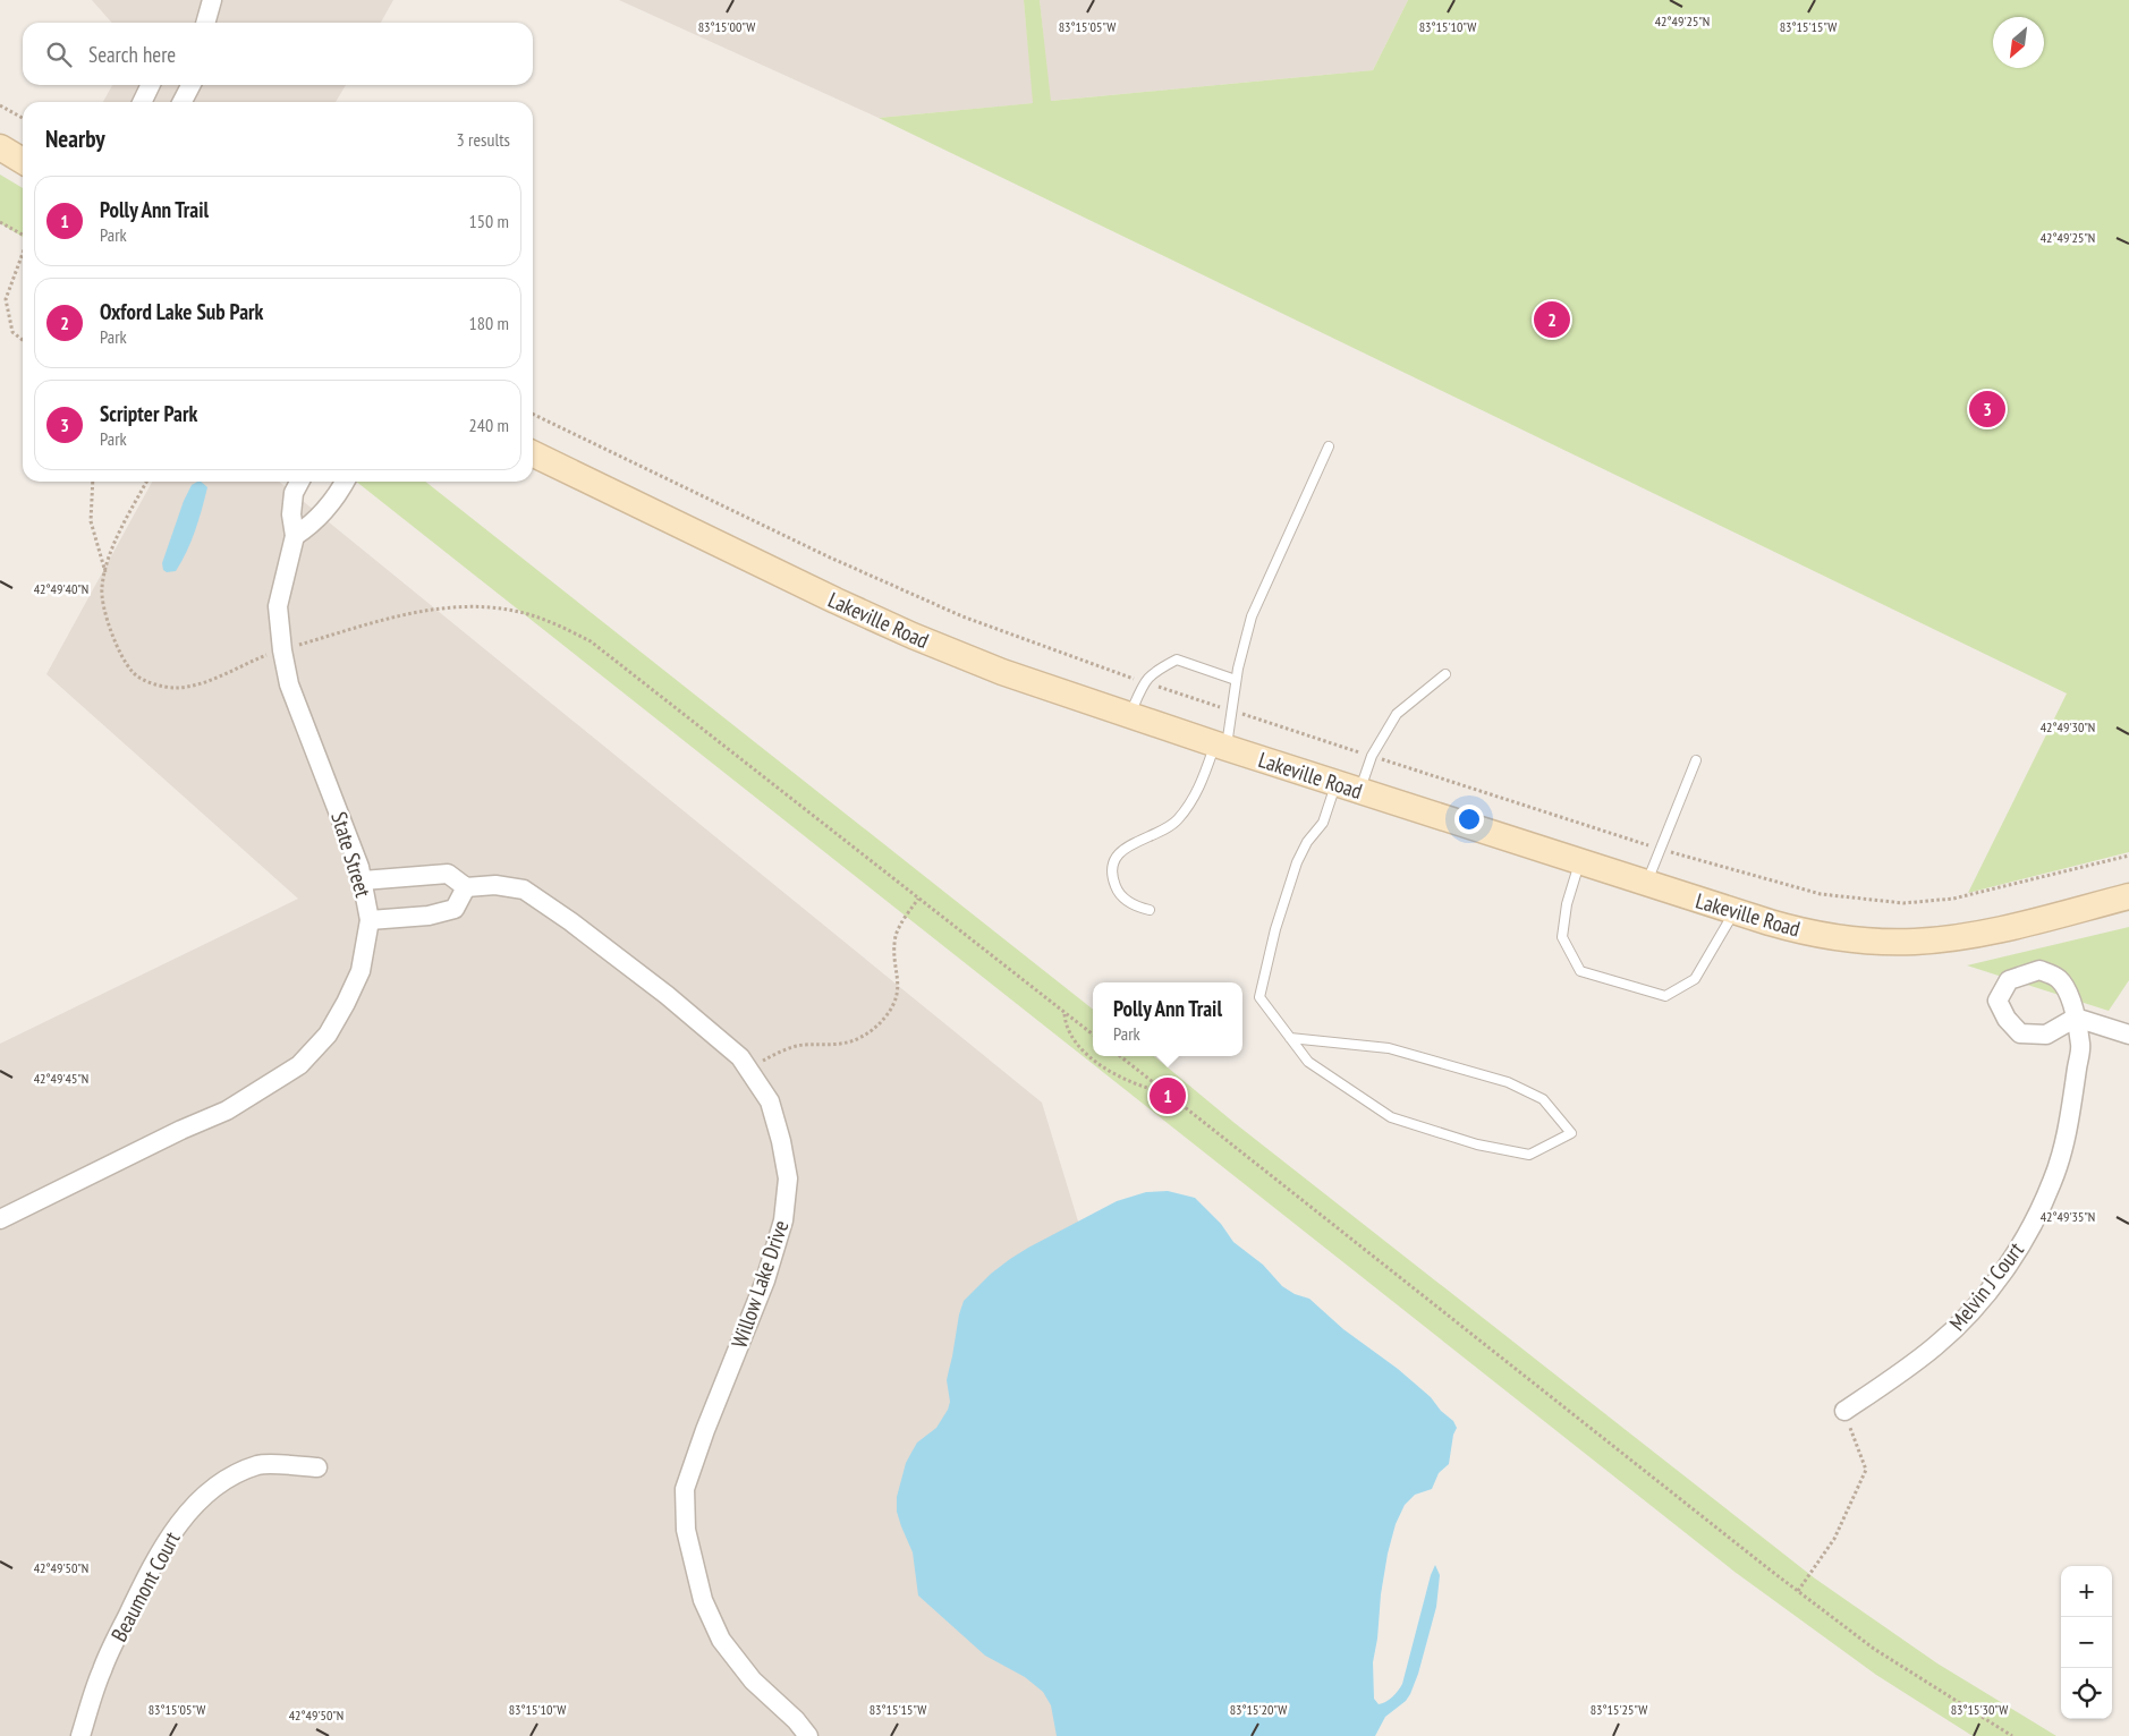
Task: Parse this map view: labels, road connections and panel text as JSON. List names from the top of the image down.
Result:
{
  "streets": {
    "main road": ["Lakeville Road"],
    "street": [
      "State Street",
      "Willow Lake Drive",
      "Melvin J Court",
      "Beaumont Court"
    ]
  },
  "north": "bottom left",
  "page": {
    "search": "Search here",
    "heading": ["Nearby", "3 results"],
    "list": [
      {
        "mark": "1",
        "name": "Polly Ann Trail",
        "note": "Park",
        "value": "150 m"
      },
      {
        "mark": "2",
        "name": "Oxford Lake Sub Park",
        "note": "Park",
        "value": "180 m"
      },
      {
        "mark": "3",
        "name": "Scripter Park",
        "note": "Park",
        "value": "240 m"
      }
    ],
    "pins": ["2", "3", "1"],
    "popup": ["Polly Ann Trail", "Park"],
    "map_buttons": ["+", "−"]
  },
  "coordinates": [
    "42°49'25\"N",
    "83°15'00\"W",
    "83°15'05\"W",
    "83°15'10\"W",
    "83°15'15\"W",
    "42°49'40\"N",
    "42°49'30\"N",
    "42°49'45\"N",
    "42°49'35\"N",
    "42°49'50\"N",
    "83°15'20\"W",
    "83°15'25\"W",
    "83°15'30\"W"
  ]
}
